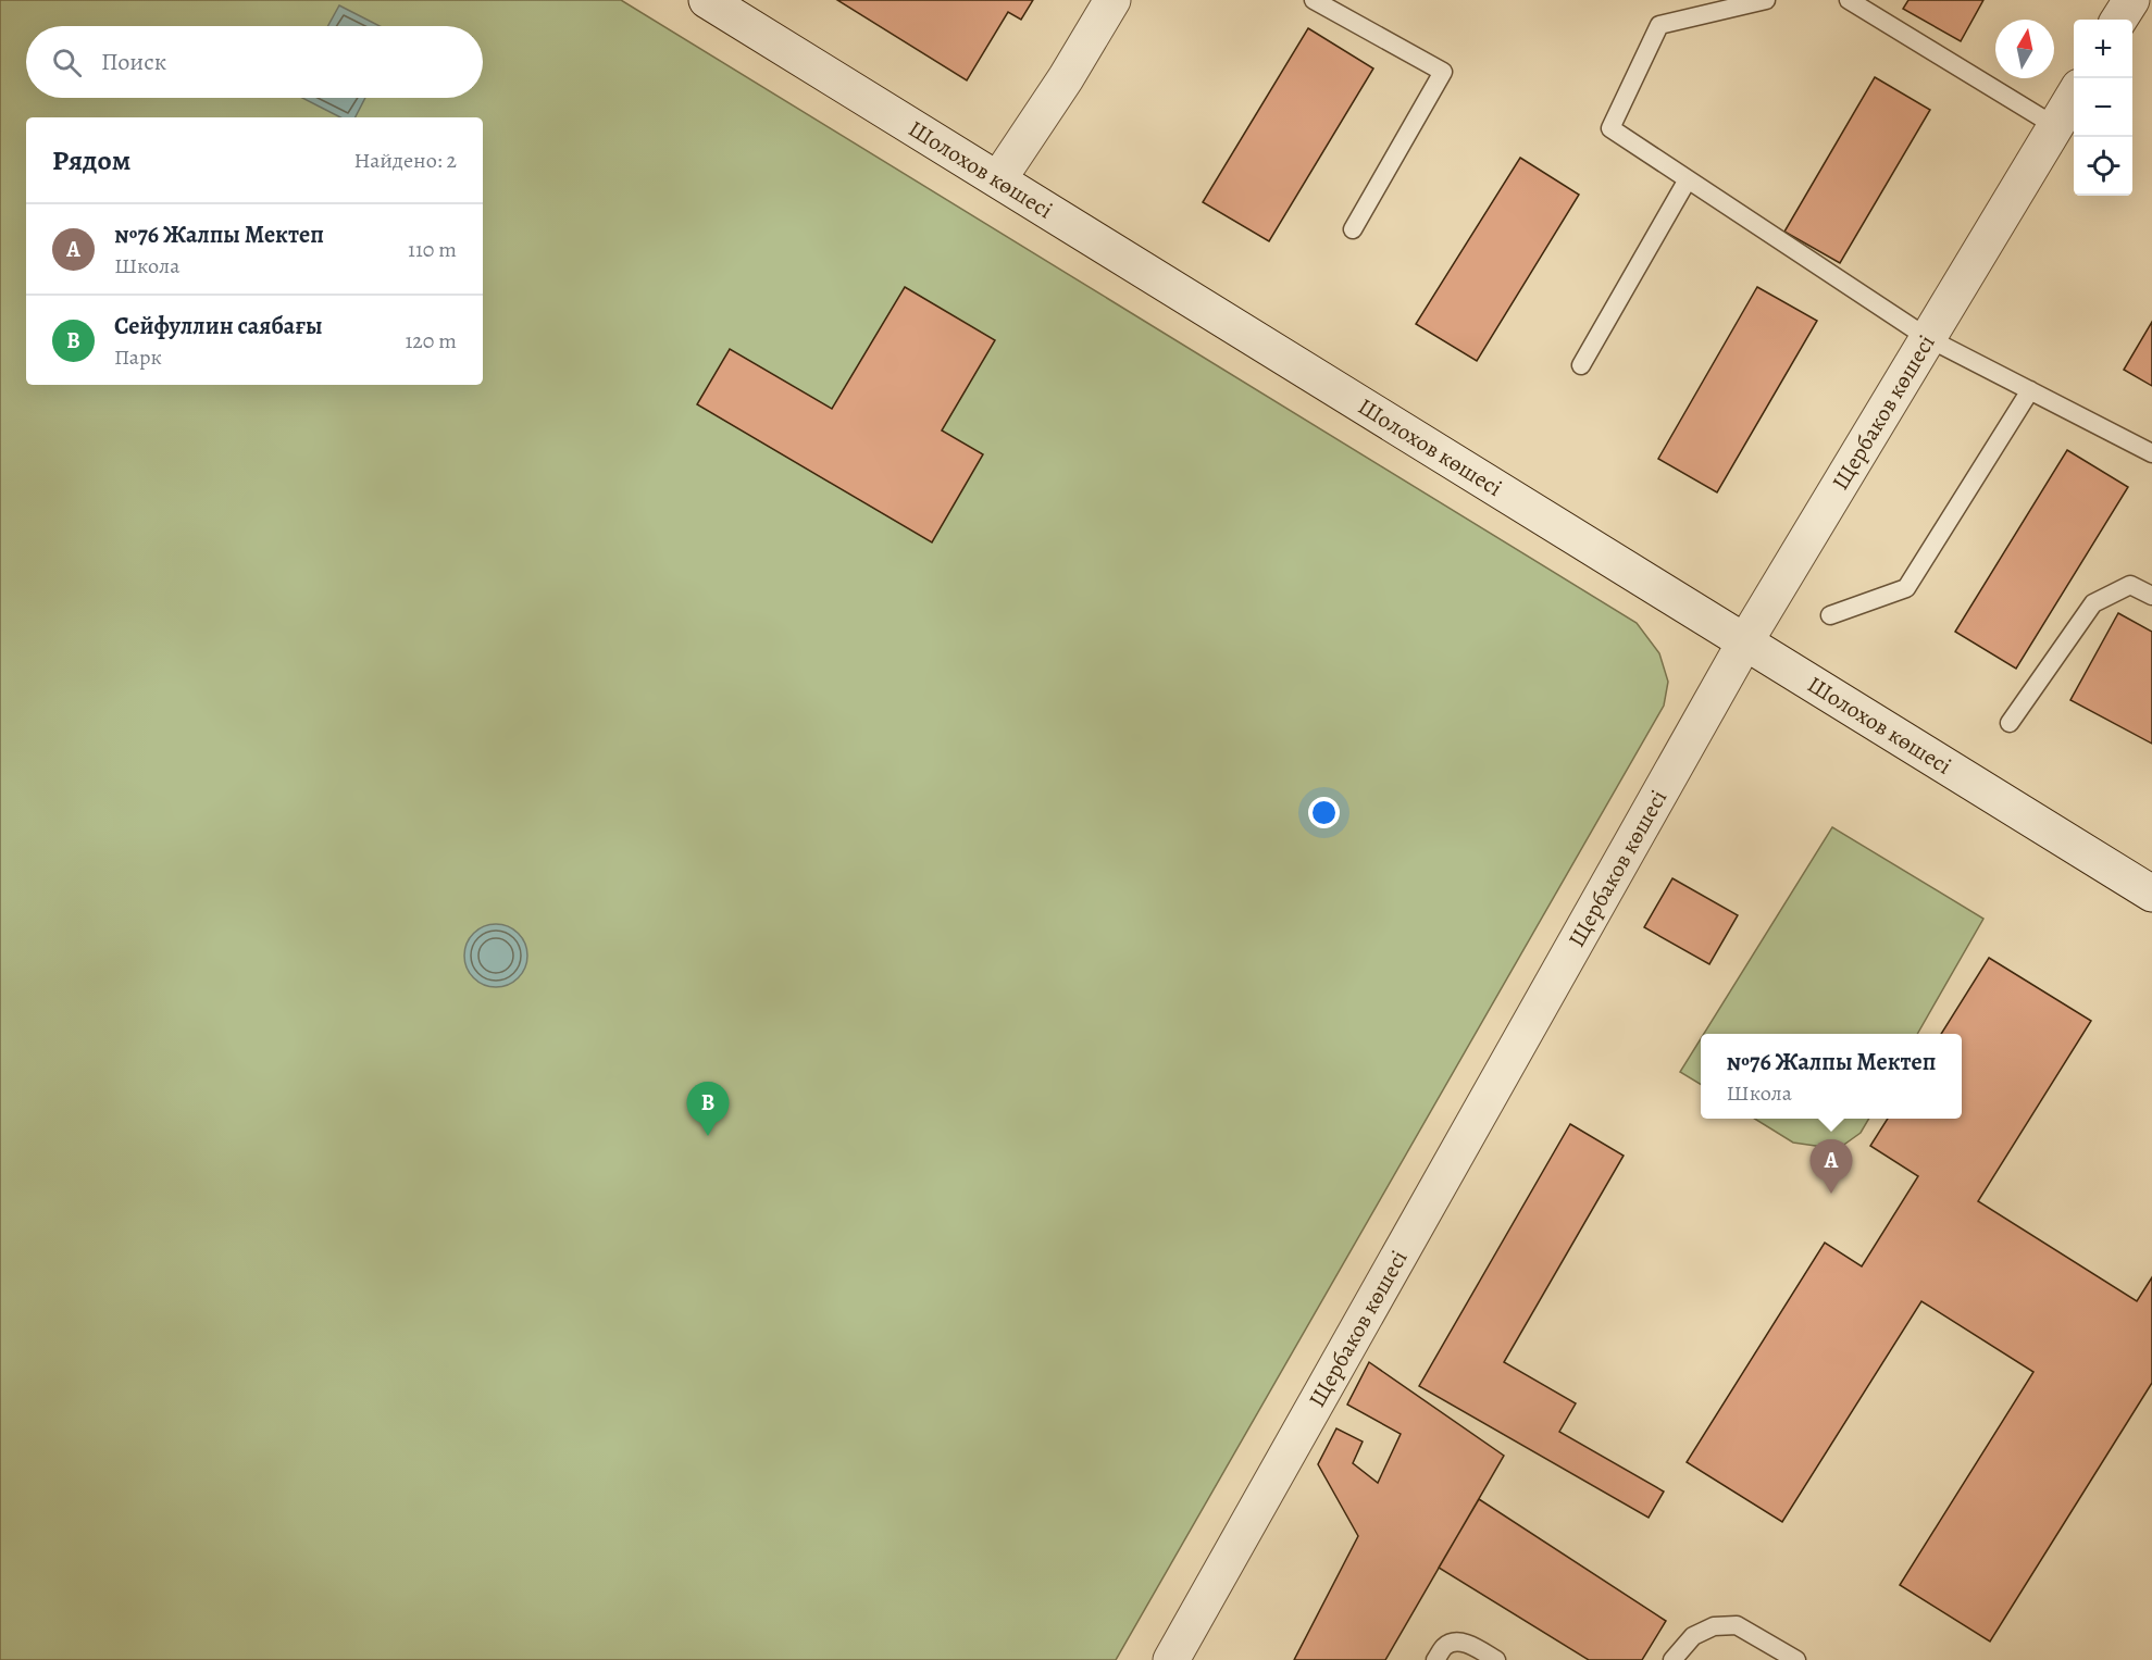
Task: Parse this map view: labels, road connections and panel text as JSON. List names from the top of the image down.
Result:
{
  "streets": {
    "street": ["Шолохов көшесі", "Щербаков көшесі"]
  },
  "crossings": [
    ["Шолохов көшесі", "Щербаков көшесі"]
  ],
  "north": "top",
  "page": {
    "map_buttons": ["+", "−"],
    "search": "Поиск",
    "heading": ["Рядом", "Найдено: 2"],
    "list": [
      {
        "mark": "A",
        "name": "№76 Жалпы Мектеп",
        "note": "Школа",
        "value": "110 m"
      },
      {
        "mark": "B",
        "name": "Сейфуллин саябағы",
        "note": "Парк",
        "value": "120 m"
      }
    ],
    "popup": ["№76 Жалпы Мектеп", "Школа"],
    "pins": ["B", "A"]
  }
}
